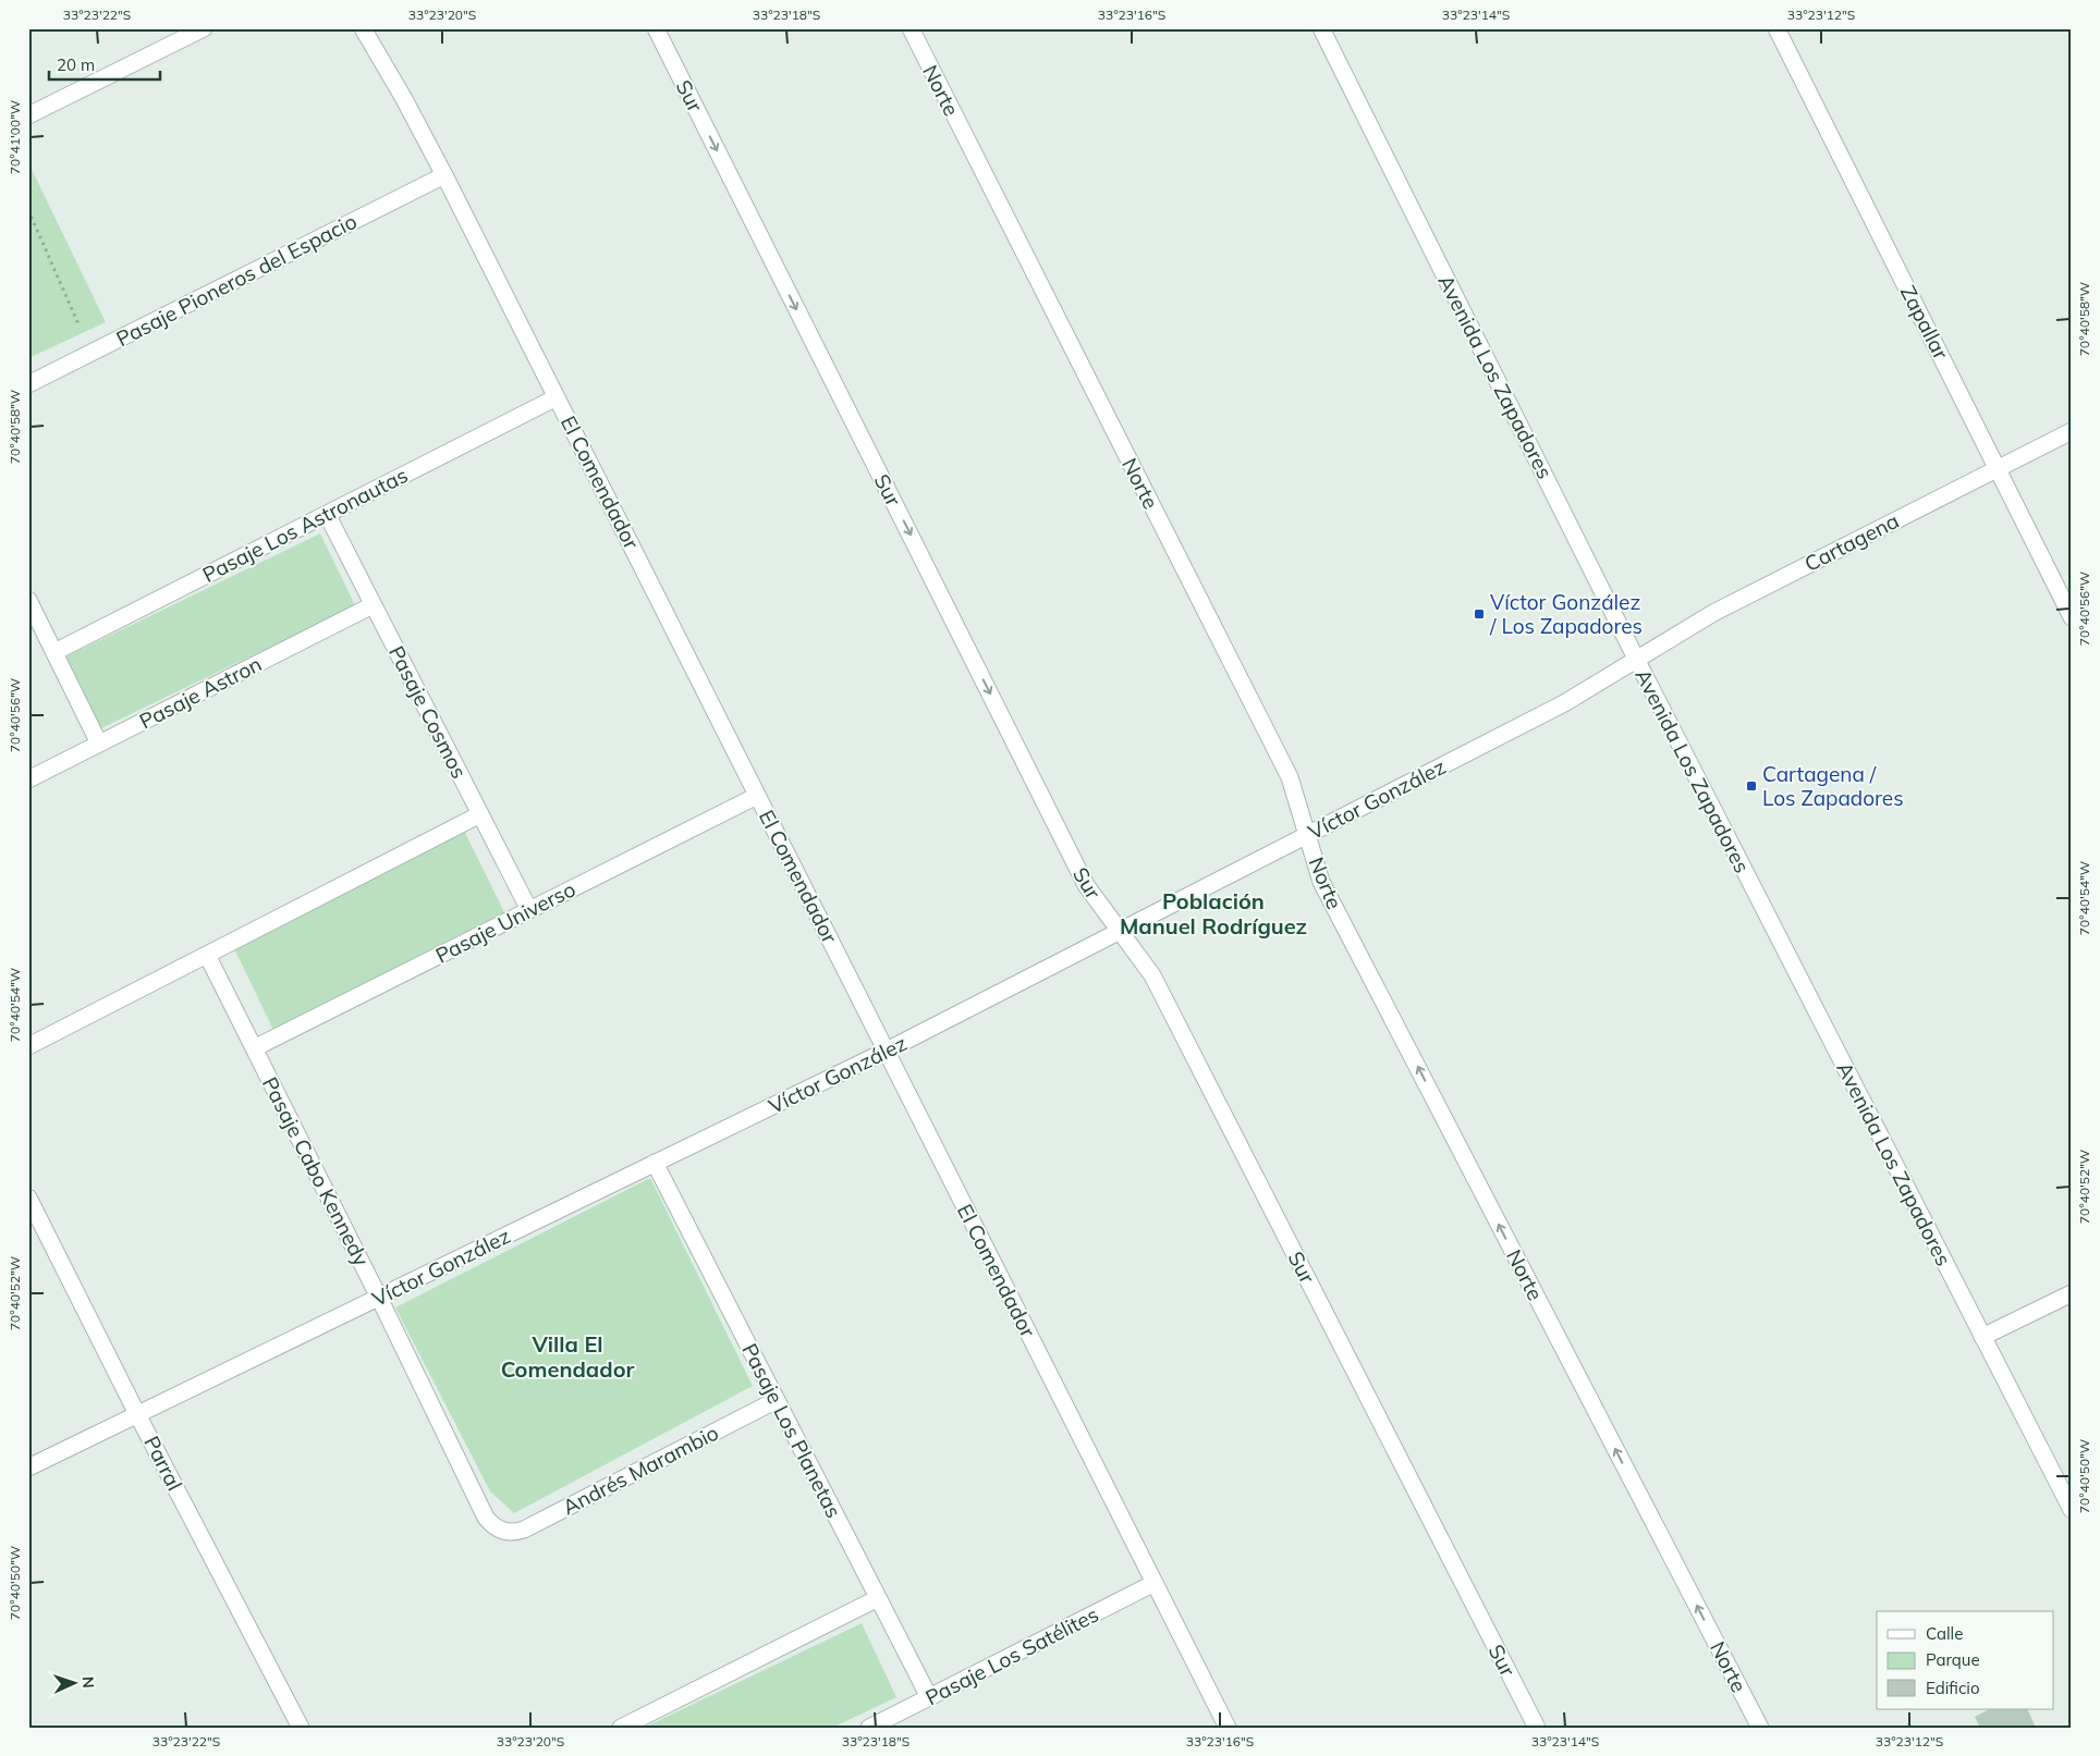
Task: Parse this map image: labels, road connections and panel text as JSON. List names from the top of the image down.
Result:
{
  "streets": {
    "street": [
      "Norte",
      "Sur",
      "Pasaje Pioneros del Espacio",
      "Zapallar",
      "Avenida Los Zapadores",
      "El Comendador",
      "Pasaje Los Astronautas",
      "Cartagena",
      "Pasaje Astron",
      "Pasaje Cosmos",
      "Víctor González",
      "Pasaje Universo",
      "Pasaje Cabo Kennedy",
      "Pasaje Los Planetas",
      "Parral",
      "Andrés Marambio",
      "Pasaje Los Satélites"
    ]
  },
  "crossings": [
    ["Norte", "Víctor González"],
    ["Sur", "Víctor González"],
    ["Pasaje Pioneros del Espacio", "El Comendador"],
    ["Zapallar", "Cartagena"],
    ["Avenida Los Zapadores", "Cartagena"],
    ["Avenida Los Zapadores", "Víctor González"],
    ["El Comendador", "Pasaje Los Astronautas"],
    ["El Comendador", "Víctor González"],
    ["El Comendador", "Pasaje Universo"],
    ["El Comendador", "Pasaje Los Satélites"],
    ["Pasaje Los Astronautas", "Pasaje Cosmos"],
    ["Cartagena", "Víctor González"],
    ["Pasaje Astron", "Pasaje Cosmos"],
    ["Pasaje Cosmos", "Pasaje Universo"],
    ["Víctor González", "Pasaje Cabo Kennedy"],
    ["Víctor González", "Pasaje Los Planetas"],
    ["Víctor González", "Parral"],
    ["Pasaje Universo", "Pasaje Cabo Kennedy"],
    ["Pasaje Cabo Kennedy", "Andrés Marambio"],
    ["Pasaje Los Planetas", "Andrés Marambio"],
    ["Pasaje Los Planetas", "Pasaje Los Satélites"]
  ],
  "one_way": ["Norte", "Sur"],
  "districts": ["Población Manuel Rodríguez", "Villa El Comendador"],
  "places": {
    "transit": ["Víctor González / Los Zapadores", "Cartagena / Los Zapadores"]
  },
  "legend": ["Calle", "Parque", "Edificio"],
  "scale_bar": "20 m",
  "north": "right",
  "coordinates": [
    "33°23'22\"S",
    "33°23'20\"S",
    "33°23'18\"S",
    "33°23'16\"S",
    "33°23'14\"S",
    "33°23'12\"S",
    "70°41'00\"W",
    "70°40'58\"W",
    "70°40'56\"W",
    "70°40'54\"W",
    "70°40'52\"W",
    "70°40'50\"W"
  ]
}
